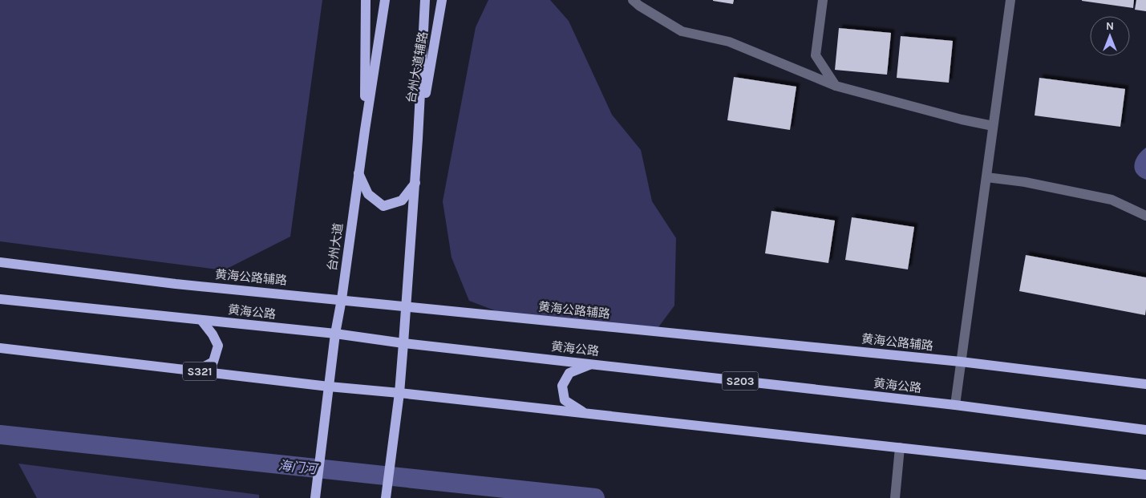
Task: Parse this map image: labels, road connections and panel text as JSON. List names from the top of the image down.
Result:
{
  "streets": {
    "main road": [
      "台州大道辅路",
      "台州大道",
      "黄海公路辅路",
      "黄海公路",
      "S321",
      "S203"
    ]
  },
  "crossings": [
    ["台州大道", "黄海公路辅路"],
    ["台州大道", "黄海公路"],
    ["台州大道", "S321"]
  ],
  "water": ["海门河"],
  "north": "top"
}
